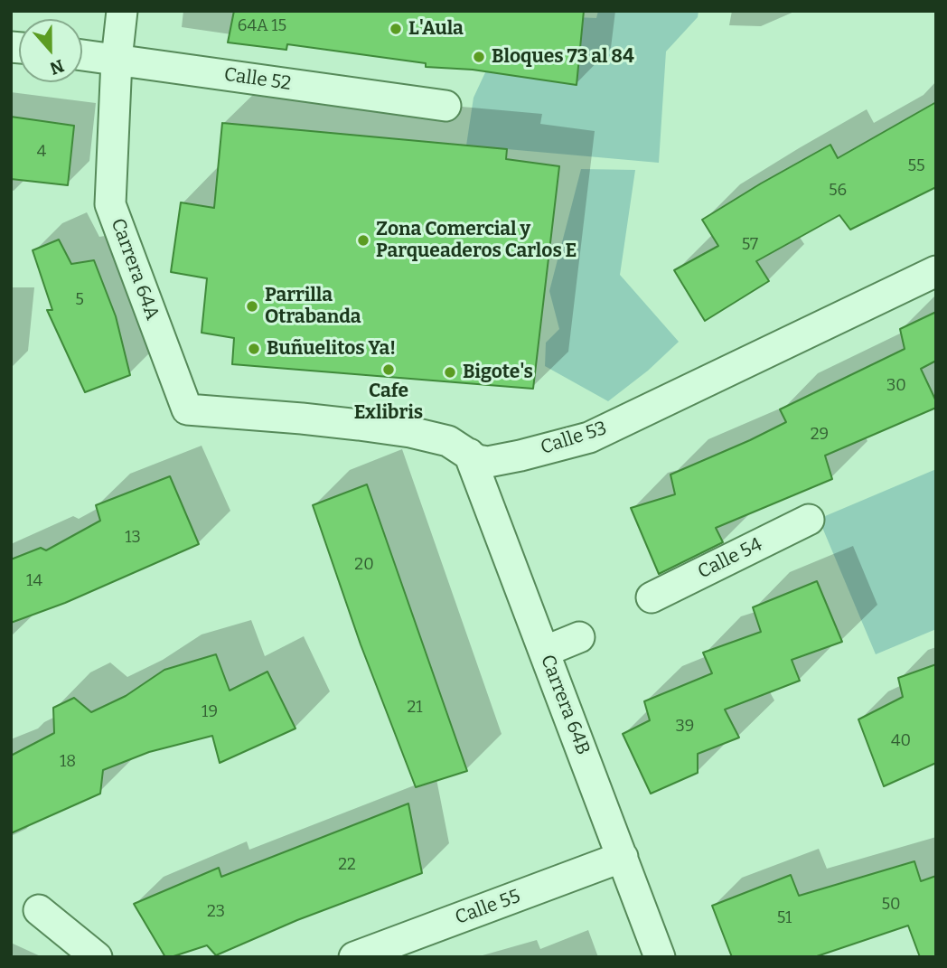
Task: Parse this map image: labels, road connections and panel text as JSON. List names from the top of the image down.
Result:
{
  "streets": {
    "street": [
      "Calle 52",
      "Carrera 64A",
      "Calle 53",
      "Calle 54",
      "Carrera 64B",
      "Calle 55"
    ]
  },
  "crossings": [
    ["Calle 52", "Carrera 64A"],
    ["Carrera 64A", "Calle 53"],
    ["Calle 53", "Carrera 64B"],
    ["Carrera 64B", "Calle 55"]
  ],
  "places": [
    "L'Aula",
    "Bloques 73 al 84",
    "Zona Comercial y Parqueaderos Carlos E",
    "Parrilla Otrabanda",
    "Buñuelitos Ya!",
    "Cafe Exlibris",
    "Bigote's"
  ],
  "house_numbers": [
    "64A 15",
    "4",
    "55",
    "56",
    "57",
    "5",
    "30",
    "29",
    "13",
    "20",
    "14",
    "21",
    "19",
    "39",
    "40",
    "18",
    "22",
    "50",
    "23",
    "51"
  ],
  "north": "bottom"
}
